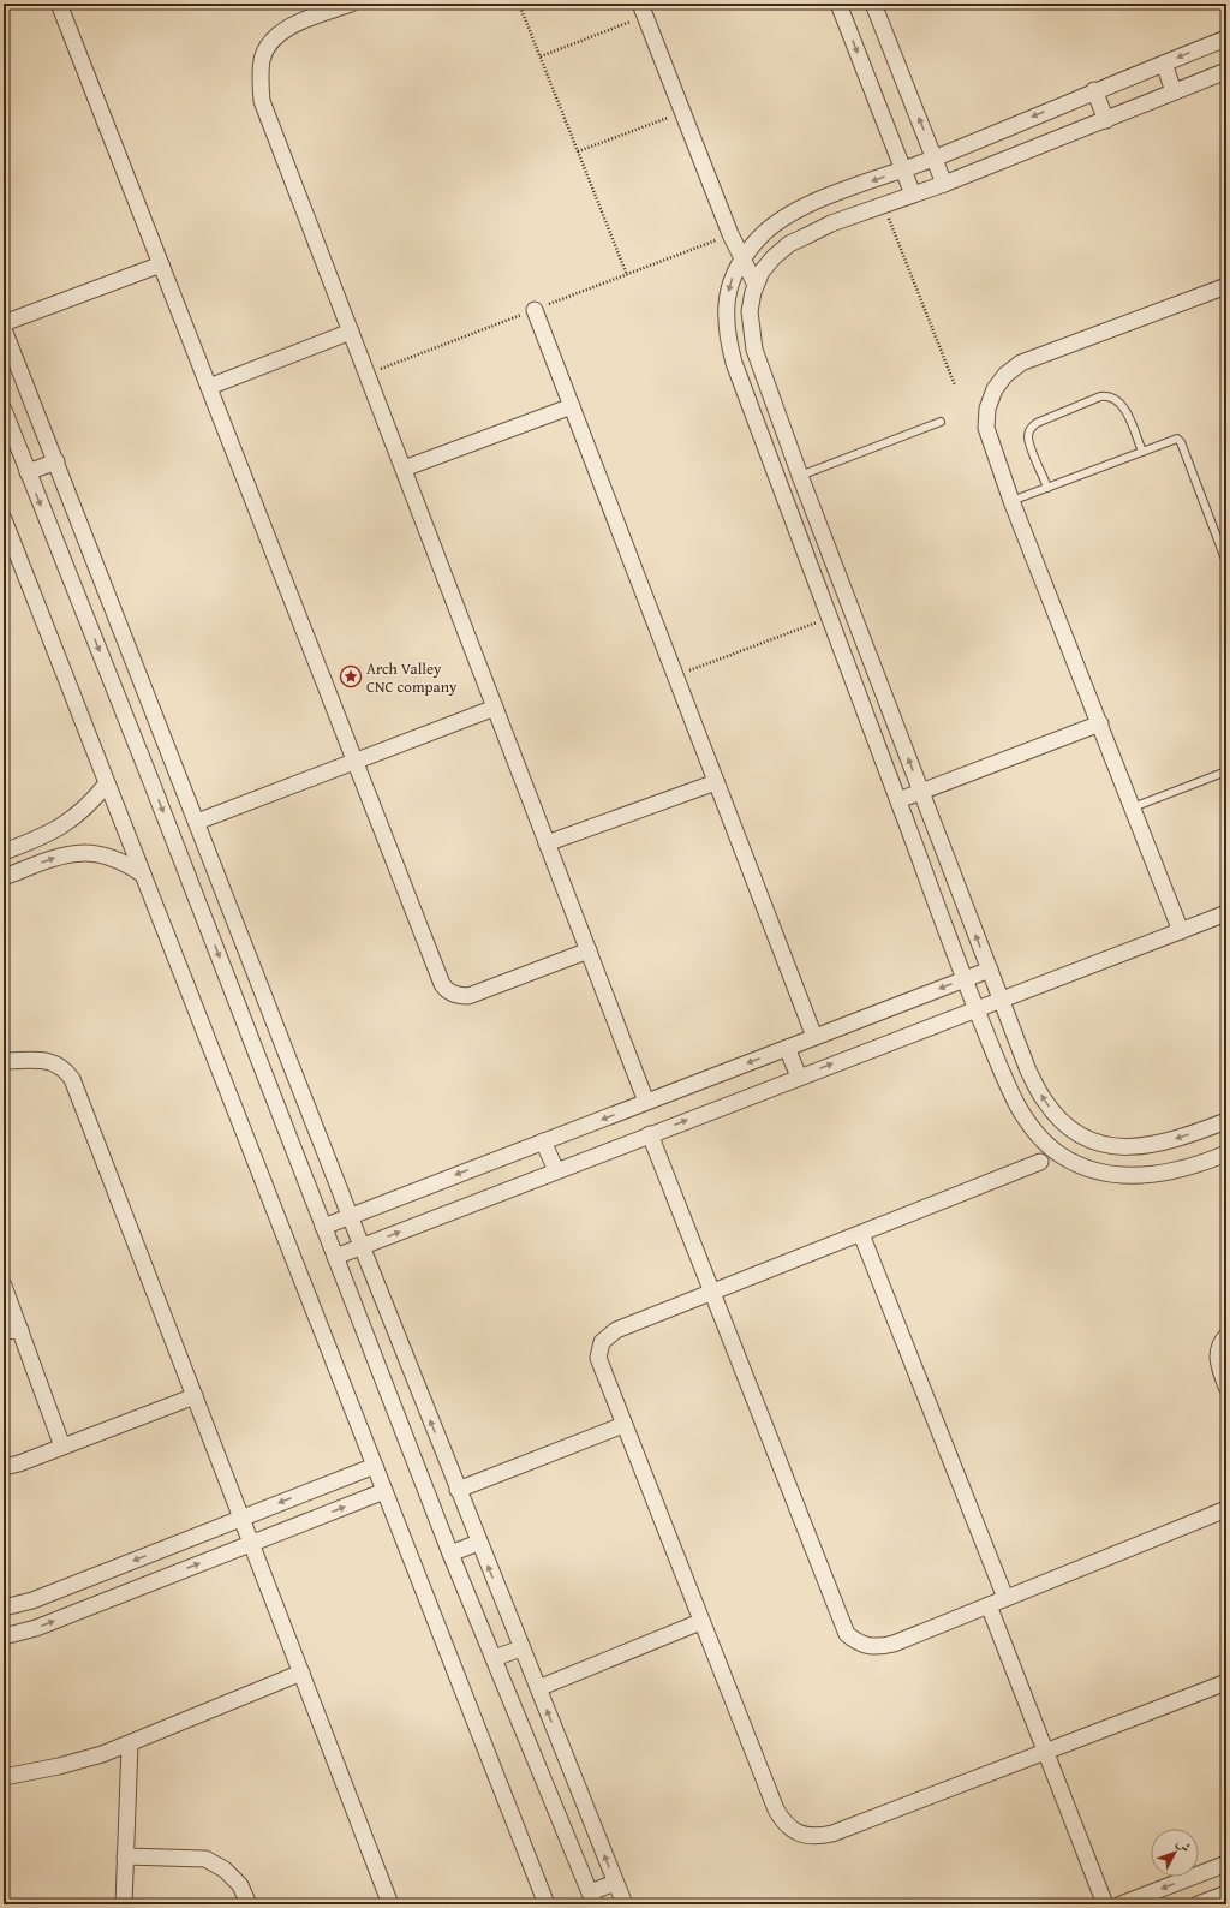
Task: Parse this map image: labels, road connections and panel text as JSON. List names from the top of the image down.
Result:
{
  "places": {
    "place": ["Arch Valley CNC company"]
  },
  "north": "top right"
}
